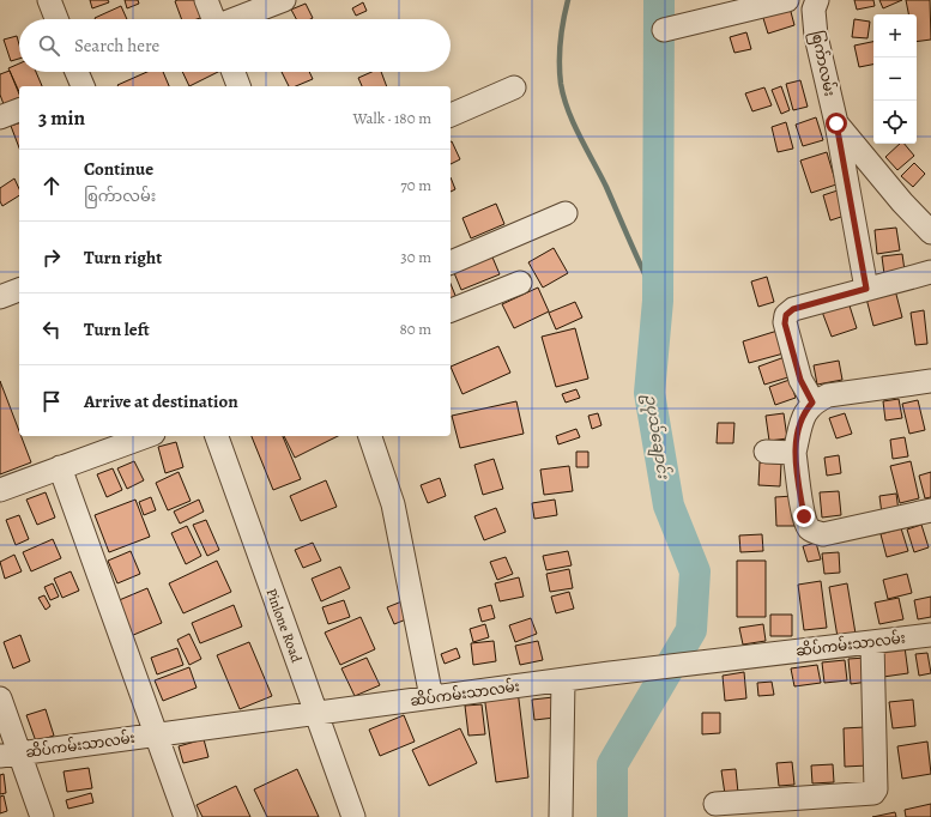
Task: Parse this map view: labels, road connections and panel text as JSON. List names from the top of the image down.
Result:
{
  "streets": {
    "street": ["စြက်ာလမ်း", "Pinlone Road", "ဆိပ်ကမ်းသာလမ်း"]
  },
  "crossings": [
    ["Pinlone Road", "ဆိပ်ကမ်းသာလမ်း"]
  ],
  "water": ["ဥပုသ်ချောင်း"],
  "page": {
    "map_buttons": ["+", "−"],
    "search": "Search here",
    "heading": ["3 min", "Walk · 180 m"],
    "list": [
      ["Continue", "စြက်ာလမ်း", "70 m"],
      ["Turn right", "30 m"],
      ["Turn left", "80 m"],
      "Arrive at destination"
    ]
  }
}
